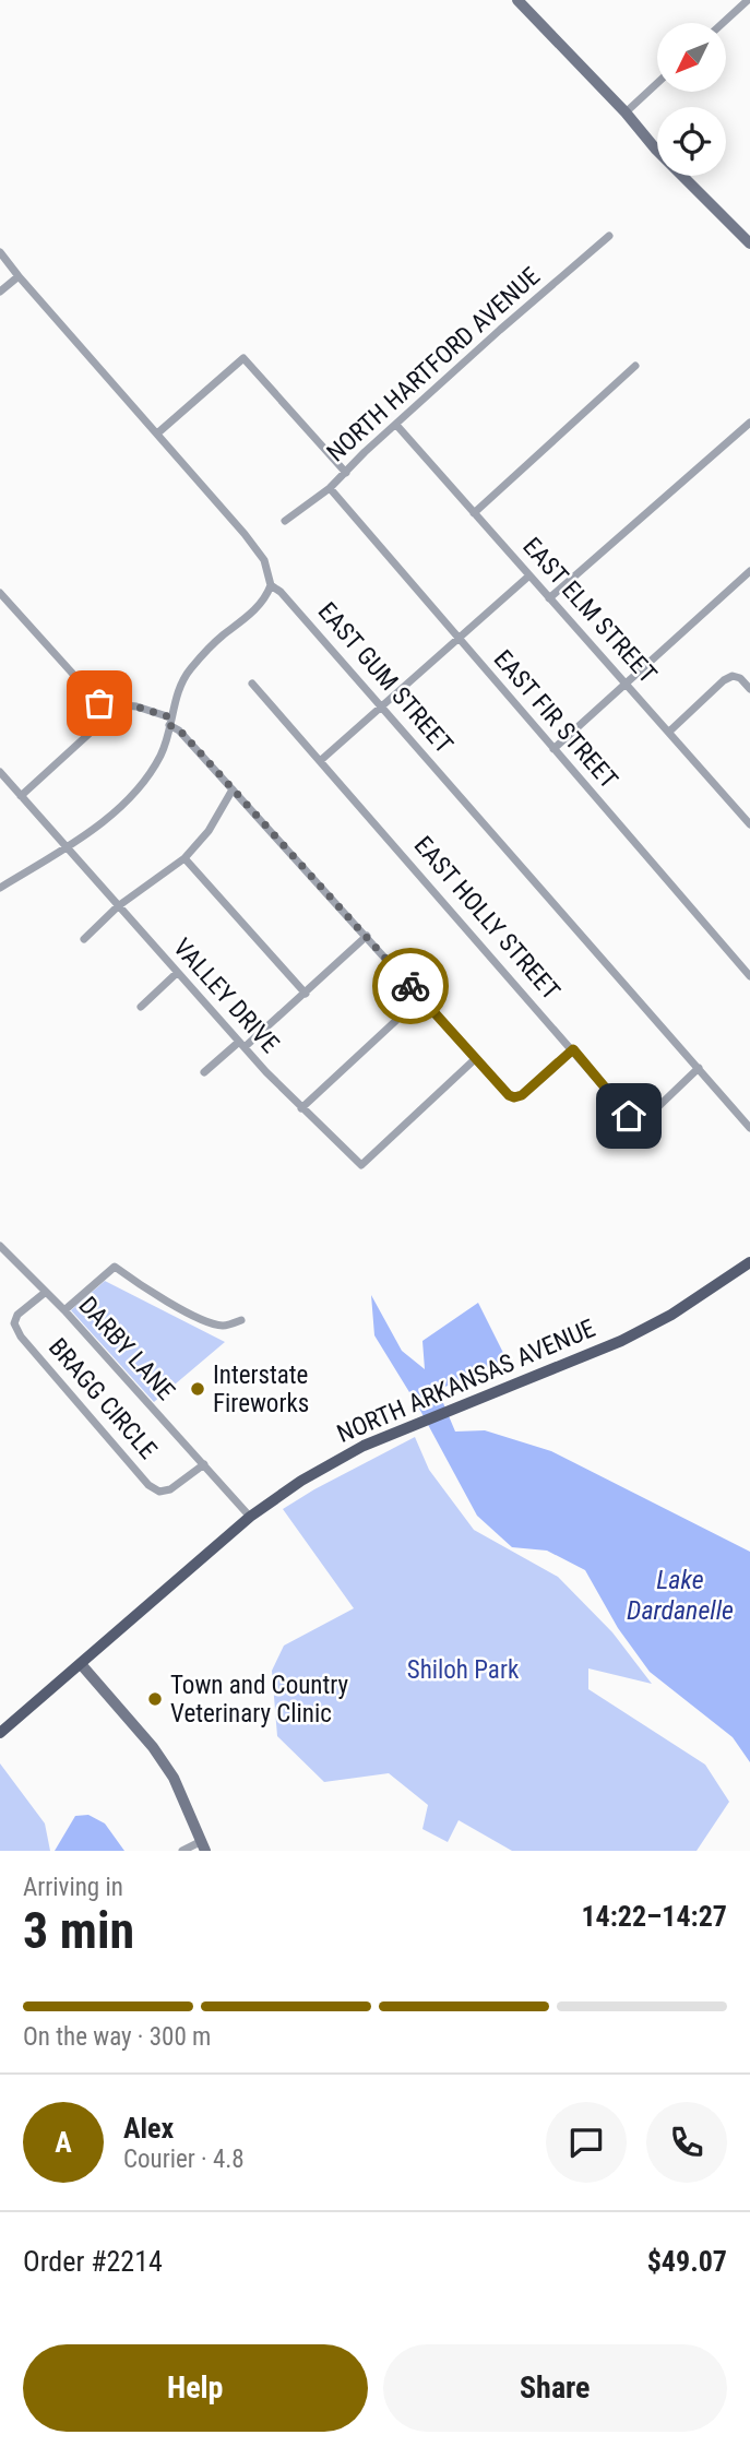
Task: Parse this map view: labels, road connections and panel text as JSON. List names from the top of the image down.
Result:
{
  "streets": {
    "main road": ["NORTH ARKANSAS AVENUE"],
    "street": [
      "NORTH HARTFORD AVENUE",
      "EAST ELM STREET",
      "EAST GUM STREET",
      "EAST FIR STREET",
      "EAST HOLLY STREET",
      "VALLEY DRIVE",
      "DARBY LANE",
      "BRAGG CIRCLE"
    ]
  },
  "crossings": [
    ["NORTH HARTFORD AVENUE", "EAST ELM STREET"],
    ["NORTH HARTFORD AVENUE", "EAST FIR STREET"],
    ["EAST GUM STREET", "EAST HOLLY STREET"],
    ["DARBY LANE", "NORTH ARKANSAS AVENUE"],
    ["DARBY LANE", "BRAGG CIRCLE"]
  ],
  "water": ["Lake Dardanelle"],
  "parks": ["Shiloh Park"],
  "places": ["Interstate Fireworks", "Town and Country Veterinary Clinic"],
  "north": "bottom left",
  "page": {
    "heading": ["3 min", "Arriving in", "14:22–14:27"],
    "panel": [
      "Alex",
      "Courier · 4.8",
      "Order #2214",
      "$49.07"
    ],
    "bar": "On the way · 300 m",
    "round": "A",
    "buttons": ["Help", "Share"]
  }
}
